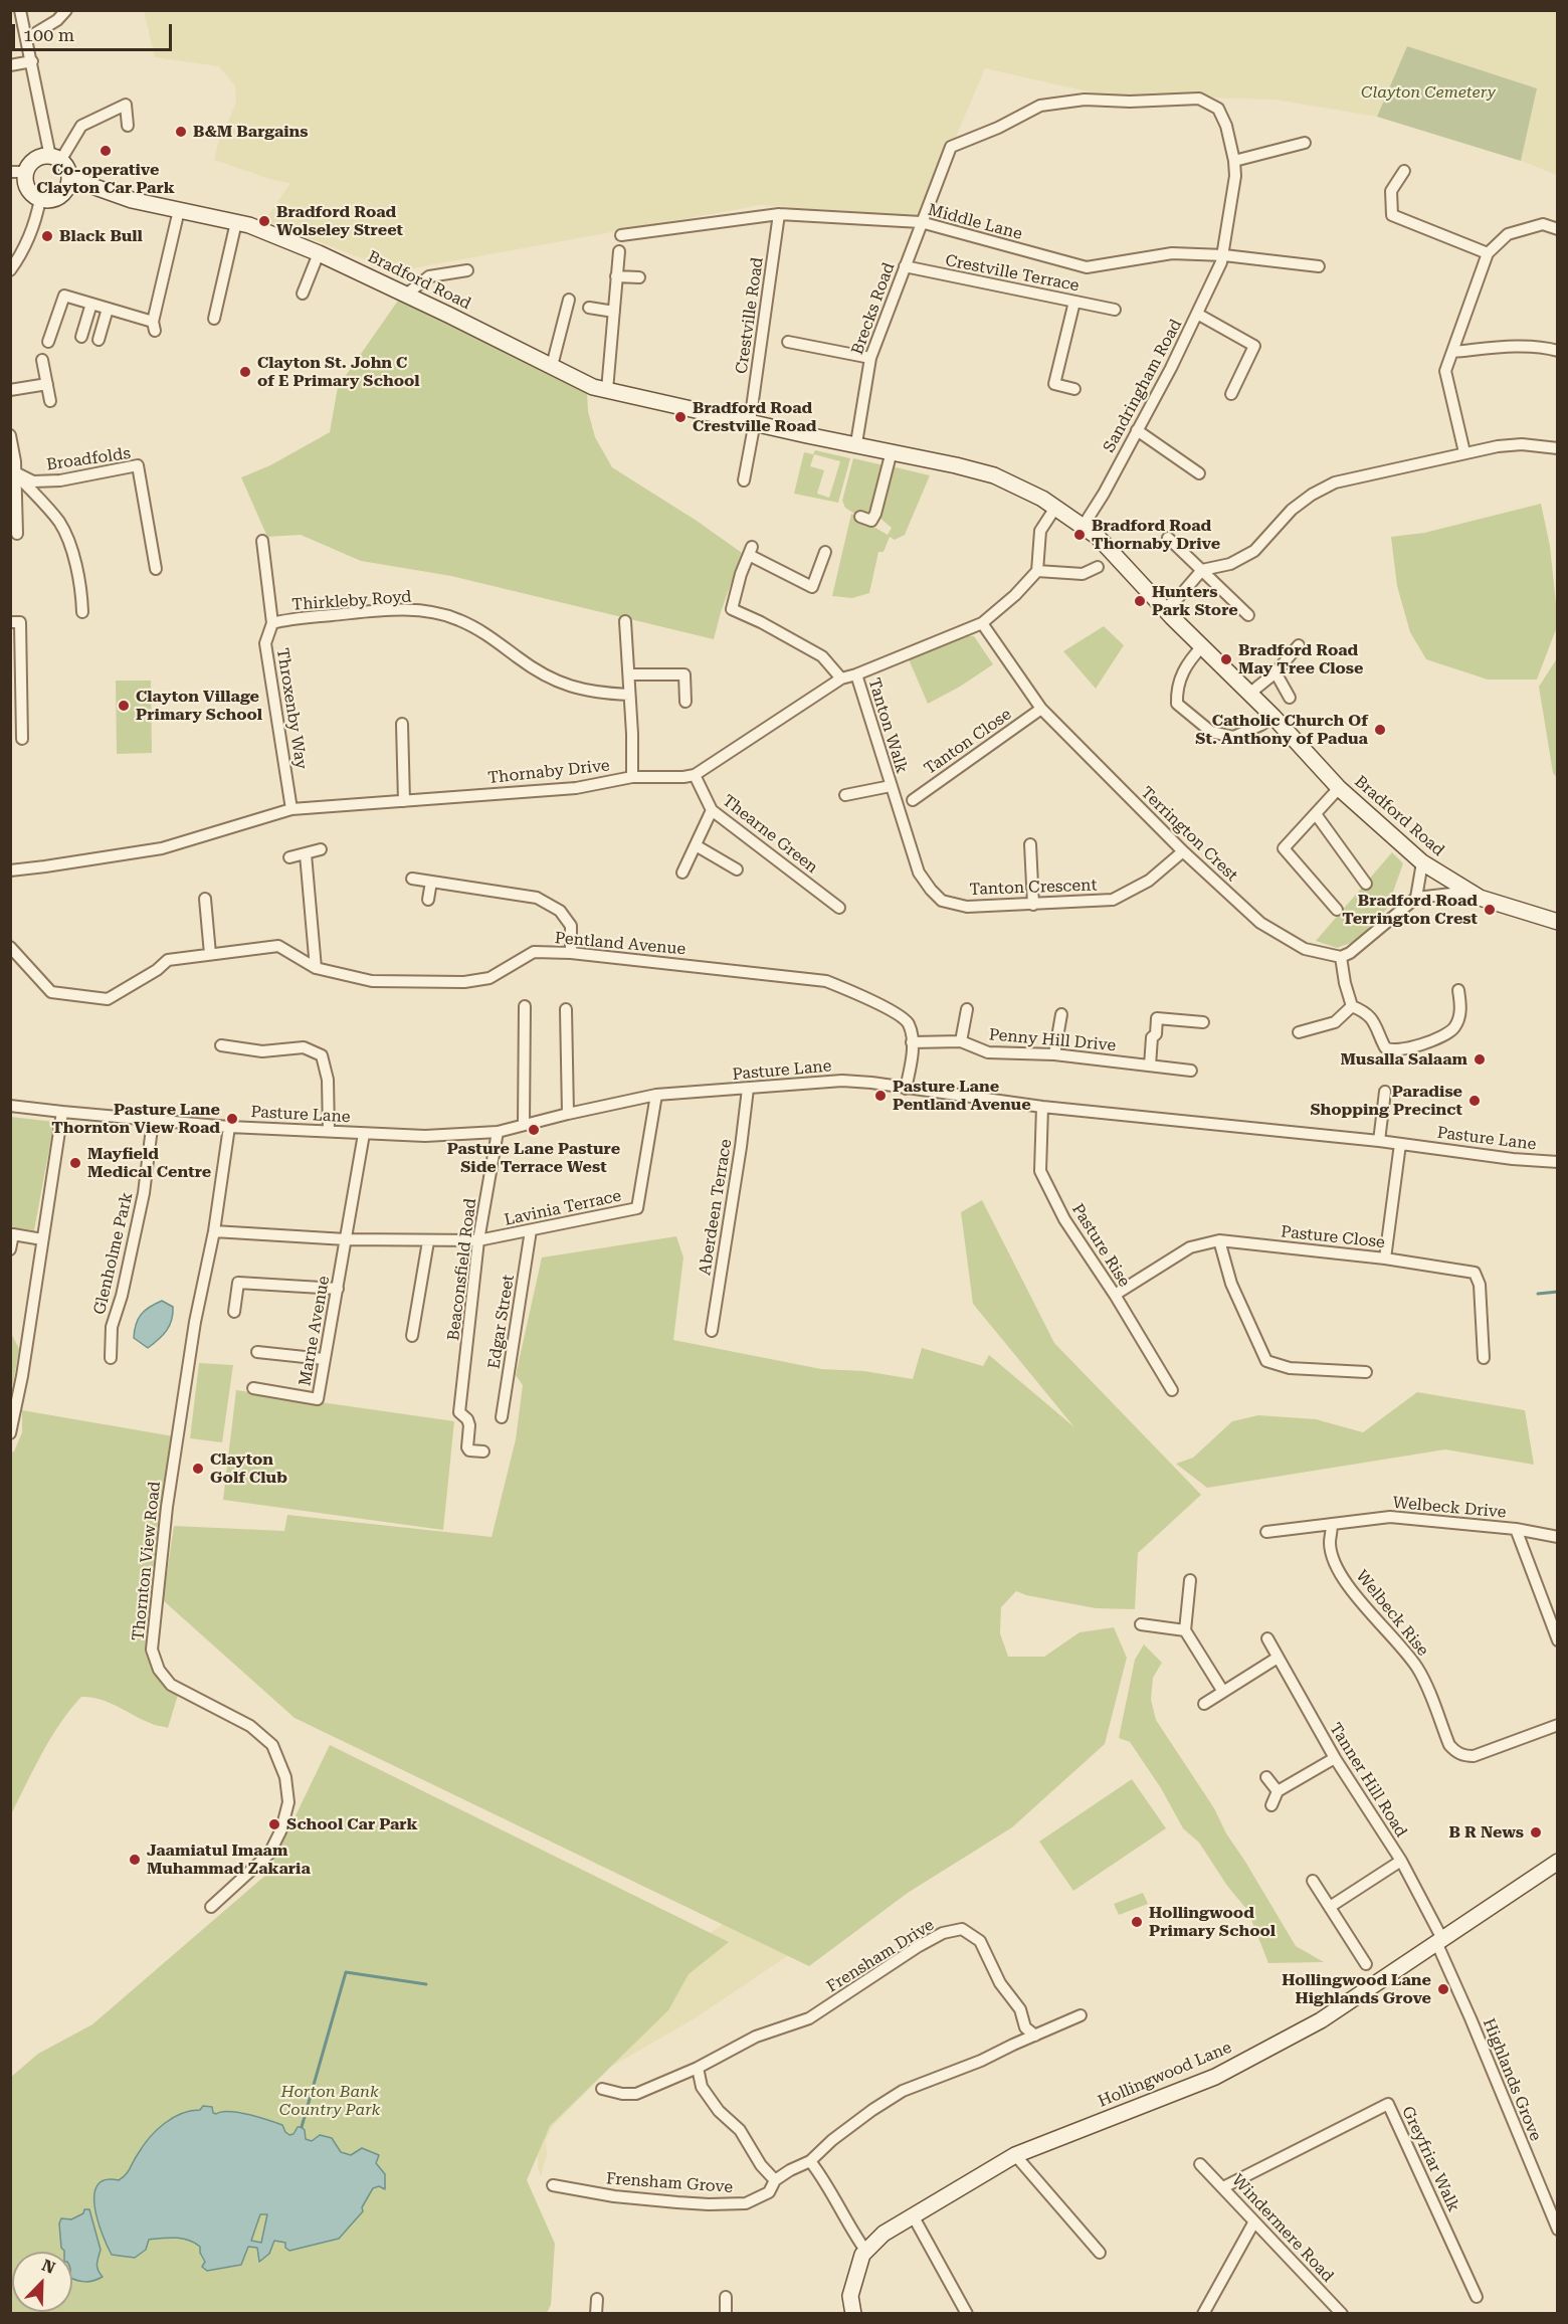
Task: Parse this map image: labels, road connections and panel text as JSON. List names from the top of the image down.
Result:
{
  "streets": {
    "street": [
      "Middle Lane",
      "Crestville Terrace",
      "Bradford Road",
      "Brecks Road",
      "Crestville Road",
      "Sandringham Road",
      "Broadfolds",
      "Thirkleby Royd",
      "Throxenby Way",
      "Tanton Walk",
      "Tanton Close",
      "Thornaby Drive",
      "Thearne Green",
      "Terrington Crest",
      "Tanton Crescent",
      "Pentland Avenue",
      "Penny Hill Drive",
      "Pasture Lane",
      "Aberdeen Terrace",
      "Lavinia Terrace",
      "Pasture Close",
      "Pasture Rise",
      "Glenholme Park",
      "Beaconsfield Road",
      "Edgar Street",
      "Marne Avenue",
      "Welbeck Drive",
      "Thornton View Road",
      "Welbeck Rise",
      "Tanner Hill Road",
      "Frensham Drive",
      "Hollingwood Lane",
      "Highlands Grove",
      "Greyfriar Walk",
      "Frensham Grove",
      "Windermere Road"
    ]
  },
  "crossings": [
    ["Middle Lane", "Brecks Road"],
    ["Middle Lane", "Crestville Road"],
    ["Middle Lane", "Sandringham Road"],
    ["Crestville Terrace", "Brecks Road"],
    ["Bradford Road", "Brecks Road"],
    ["Bradford Road", "Crestville Road"],
    ["Bradford Road", "Sandringham Road"],
    ["Brecks Road", "Sandringham Road"],
    ["Thirkleby Royd", "Throxenby Way"],
    ["Throxenby Way", "Thornaby Drive"],
    ["Tanton Walk", "Thornaby Drive"],
    ["Tanton Walk", "Tanton Crescent"],
    ["Tanton Close", "Terrington Crest"],
    ["Thornaby Drive", "Thearne Green"],
    ["Thornaby Drive", "Terrington Crest"],
    ["Terrington Crest", "Tanton Crescent"],
    ["Pentland Avenue", "Penny Hill Drive"],
    ["Pentland Avenue", "Pasture Lane"],
    ["Pasture Lane", "Aberdeen Terrace"],
    ["Pasture Lane", "Lavinia Terrace"],
    ["Pasture Lane", "Pasture Rise"],
    ["Pasture Lane", "Glenholme Park"],
    ["Pasture Lane", "Beaconsfield Road"],
    ["Pasture Lane", "Marne Avenue"],
    ["Pasture Lane", "Thornton View Road"],
    ["Lavinia Terrace", "Beaconsfield Road"],
    ["Lavinia Terrace", "Edgar Street"],
    ["Lavinia Terrace", "Marne Avenue"],
    ["Lavinia Terrace", "Thornton View Road"],
    ["Pasture Close", "Pasture Rise"],
    ["Welbeck Drive", "Welbeck Rise"],
    ["Tanner Hill Road", "Hollingwood Lane"],
    ["Tanner Hill Road", "Highlands Grove"],
    ["Hollingwood Lane", "Highlands Grove"],
    ["Greyfriar Walk", "Windermere Road"]
  ],
  "parks": ["Clayton Cemetery", "Horton Bank Country Park"],
  "places": [
    "B&M Bargains",
    "Co-operative Clayton Car Park",
    "Bradford Road Wolseley Street",
    "Black Bull",
    "Clayton St. John C of E Primary School",
    "Bradford Road Crestville Road",
    "Bradford Road Thornaby Drive",
    "Hunters Park Store",
    "Bradford Road May Tree Close",
    "Clayton Village Primary School",
    "Catholic Church Of St. Anthony of Padua",
    "Bradford Road Terrington Crest",
    "Musalla Salaam",
    "Pasture Lane Pentland Avenue",
    "Paradise Shopping Precinct",
    "Pasture Lane Thornton View Road",
    "Pasture Lane Pasture Side Terrace West",
    "Mayfield Medical Centre",
    "Clayton Golf Club",
    "School Car Park",
    "B R News",
    "Jaamiatul Imaam Muhammad Zakaria",
    "Hollingwood Primary School",
    "Hollingwood Lane Highlands Grove"
  ],
  "scale_bar": "100 m",
  "north": "top right"
}
